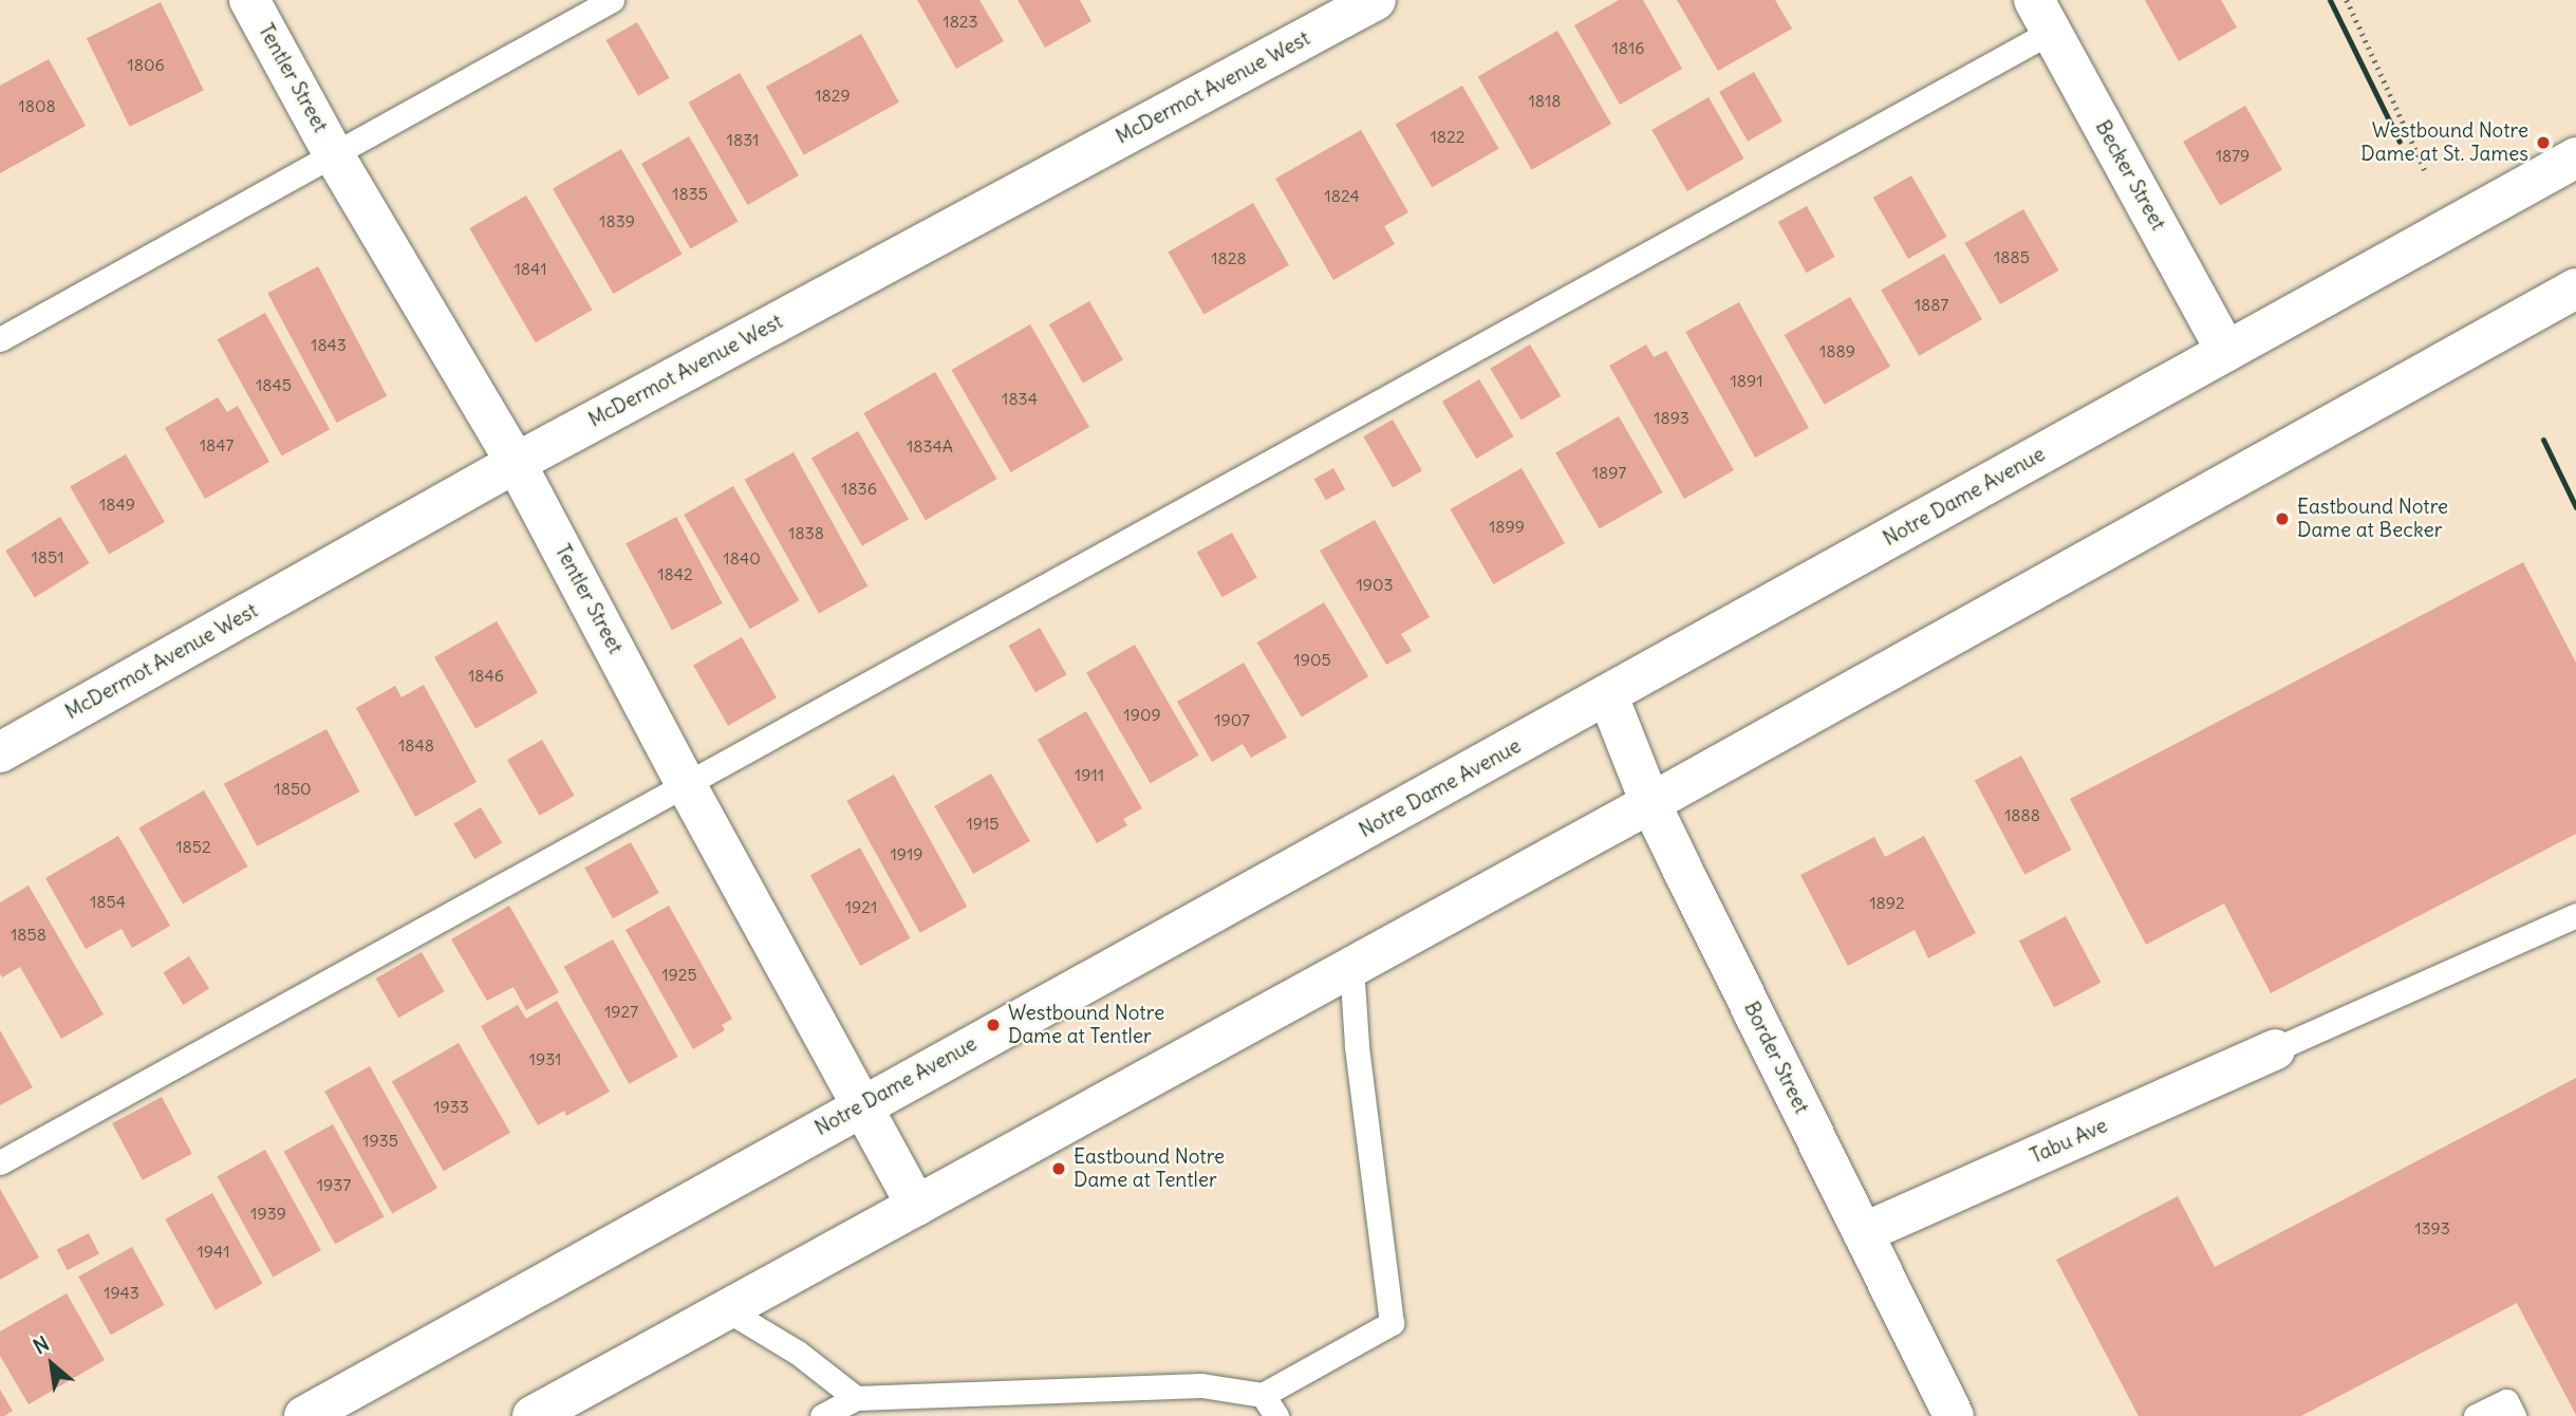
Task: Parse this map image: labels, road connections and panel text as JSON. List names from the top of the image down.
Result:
{
  "streets": {
    "main road": [
      "Tentler Street",
      "McDermot Avenue West",
      "Becker Street",
      "Notre Dame Avenue",
      "Border Street",
      "Tabu Ave"
    ]
  },
  "crossings": [
    ["Tentler Street", "McDermot Avenue West"],
    ["Tentler Street", "Notre Dame Avenue"],
    ["Becker Street", "Notre Dame Avenue"],
    ["Notre Dame Avenue", "Border Street"],
    ["Border Street", "Tabu Ave"]
  ],
  "places": [
    "Westbound Notre Dame at St. James",
    "Eastbound Notre Dame at Becker",
    "Westbound Notre Dame at Tentler",
    "Eastbound Notre Dame at Tentler"
  ],
  "house_numbers": [
    "1823",
    "1816",
    "1806",
    "1829",
    "1818",
    "1808",
    "1822",
    "1831",
    "1879",
    "1835",
    "1824",
    "1839",
    "1885",
    "1828",
    "1841",
    "1887",
    "1843",
    "1889",
    "1891",
    "1845",
    "1834",
    "1893",
    "1847",
    "1834A",
    "1897",
    "1836",
    "1849",
    "1899",
    "1838",
    "1851",
    "1840",
    "1842",
    "1903",
    "1905",
    "1846",
    "1909",
    "1907",
    "1848",
    "1911",
    "1850",
    "1888",
    "1915",
    "1852",
    "1919",
    "1854",
    "1892",
    "1921",
    "1858",
    "1925",
    "1927",
    "1931",
    "1933",
    "1935",
    "1937",
    "1939",
    "1393",
    "1941",
    "1943"
  ],
  "north": "top left"
}
